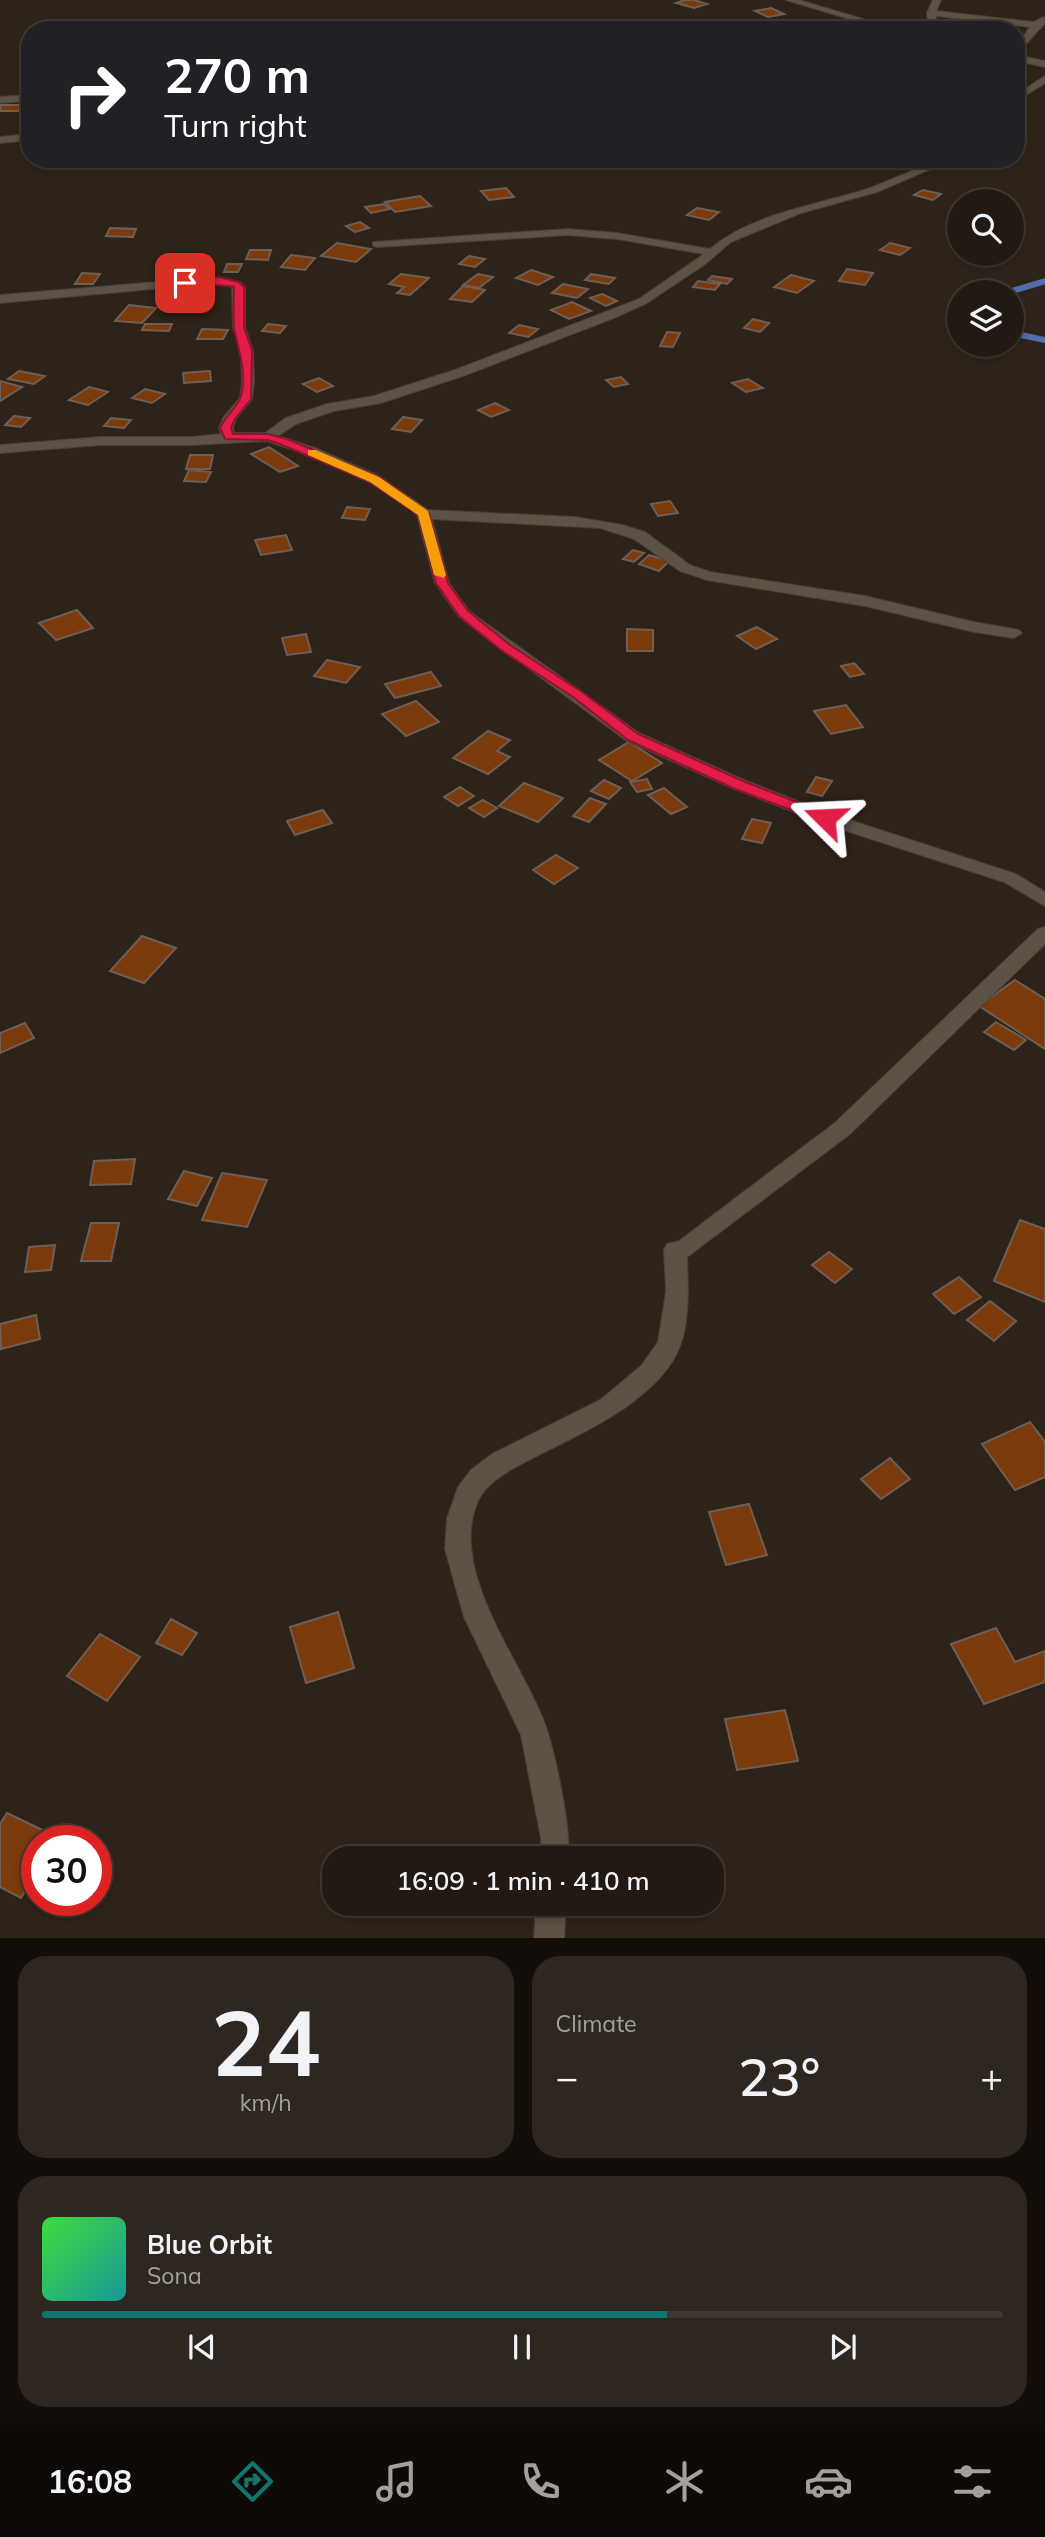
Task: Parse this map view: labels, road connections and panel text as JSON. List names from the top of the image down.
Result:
{
  "page": {
    "turn": ["270 m", "Turn right"],
    "limit": "30",
    "trip": "16:09 · 1 min · 410 m",
    "tile": [
      ["24", "km/h"],
      "Climate"
    ],
    "heat": ["−", "23°", "+"],
    "song": ["Blue Orbit", "Sona"],
    "tabs": "16:08"
  }
}
